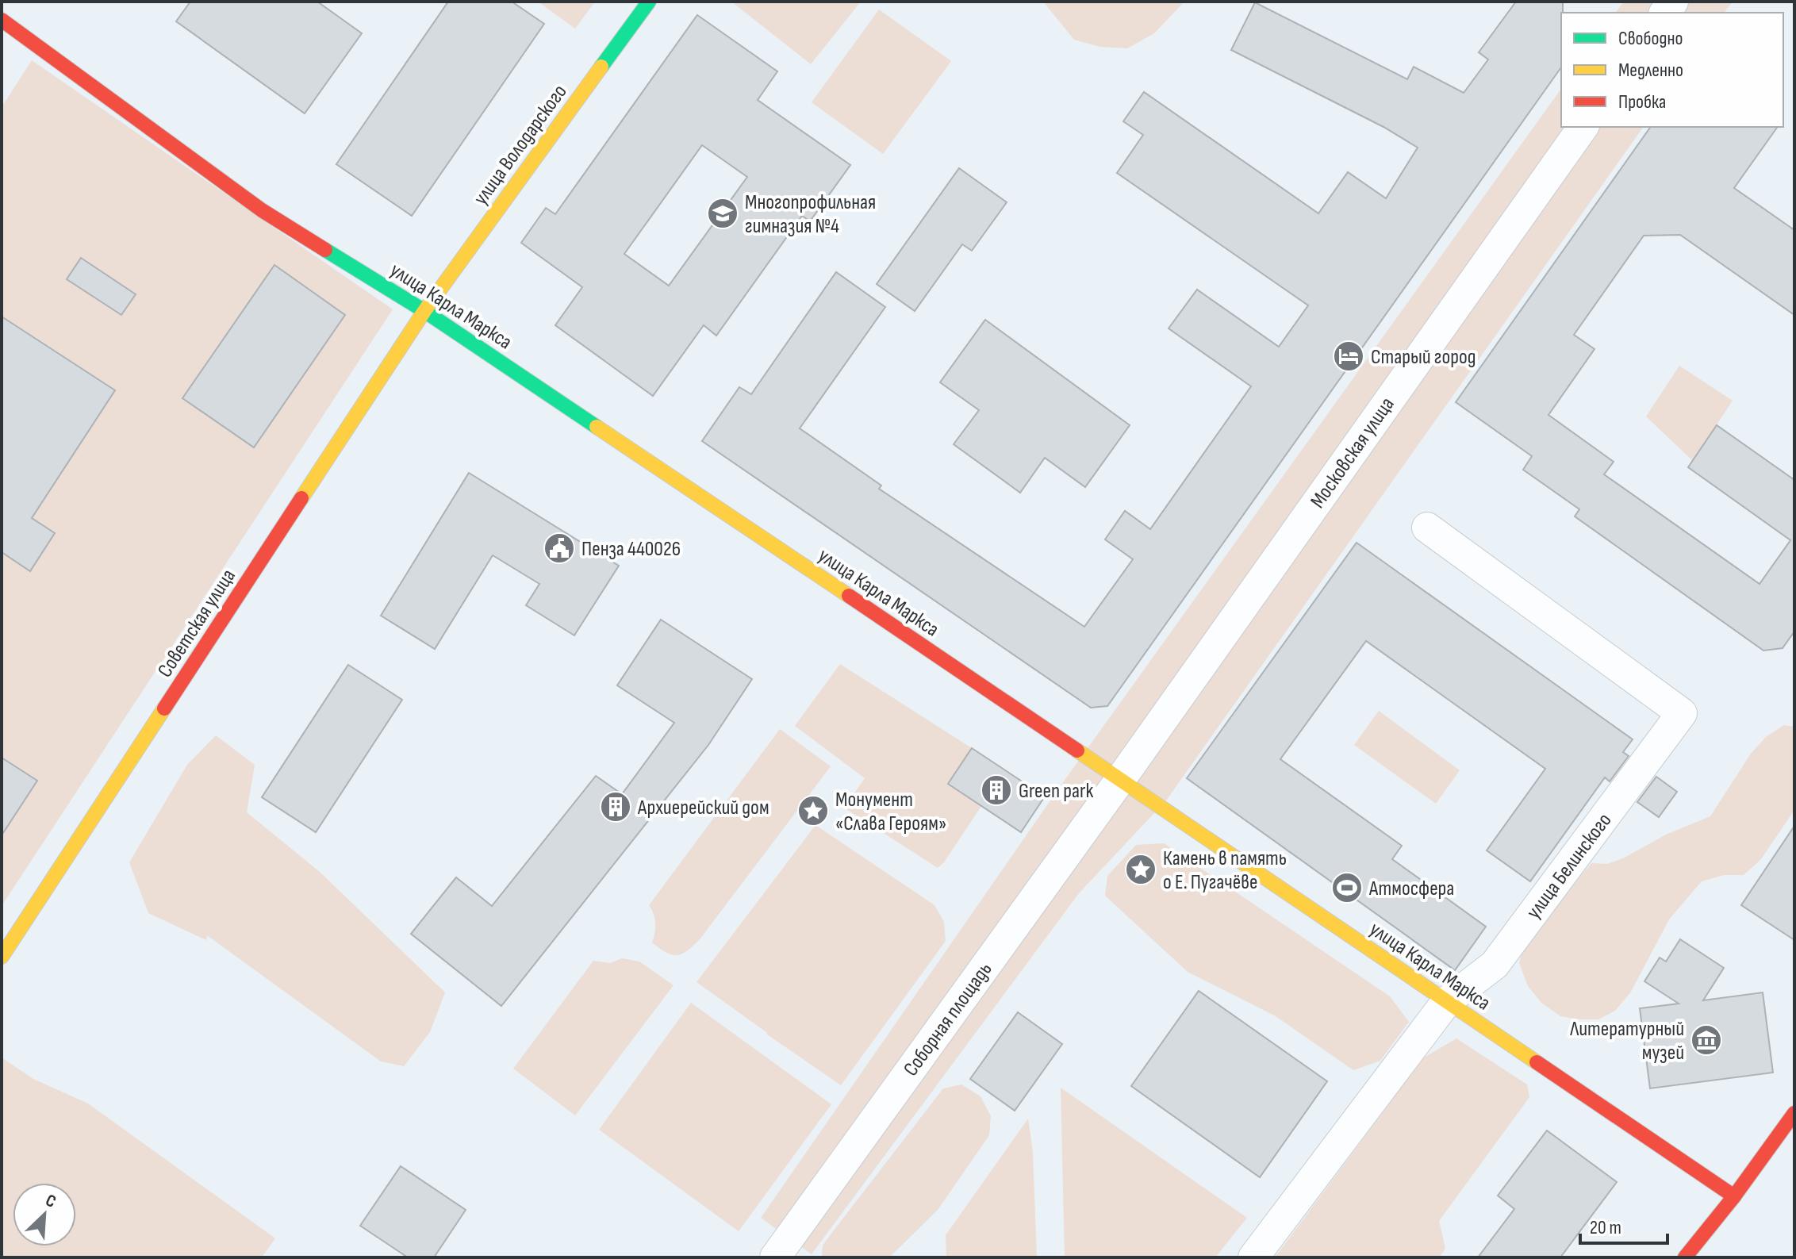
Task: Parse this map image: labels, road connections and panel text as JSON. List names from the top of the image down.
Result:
{
  "streets": {
    "main road": ["улица Володарского", "улица Карла Маркса", "Советская улица"],
    "street": ["Московская улица", "улица Белинского", "Соборная площадь"]
  },
  "crossings": [
    ["улица Володарского", "улица Карла Маркса"],
    ["улица Володарского", "Советская улица"],
    ["улица Карла Маркса", "Московская улица"],
    ["улица Карла Маркса", "Советская улица"],
    ["улица Карла Маркса", "улица Белинского"],
    ["улица Карла Маркса", "Соборная площадь"],
    ["Московская улица", "Соборная площадь"]
  ],
  "places": {
    "school or university": ["Многопрофильная гимназия №4"],
    "hotel": ["Старый город"],
    "public building": ["Пенза 440026"],
    "building": ["Green park", "Архиерейский дом"],
    "place": ["Монумент «Слава Героям»", "Камень в память о Е. Пугачёве"],
    "sports": ["Атмосфера"],
    "museum": ["Литературный музей"]
  },
  "legend": ["Свободно", "Медленно", "Пробка"],
  "scale_bar": "20 m",
  "north": "top right"
}
